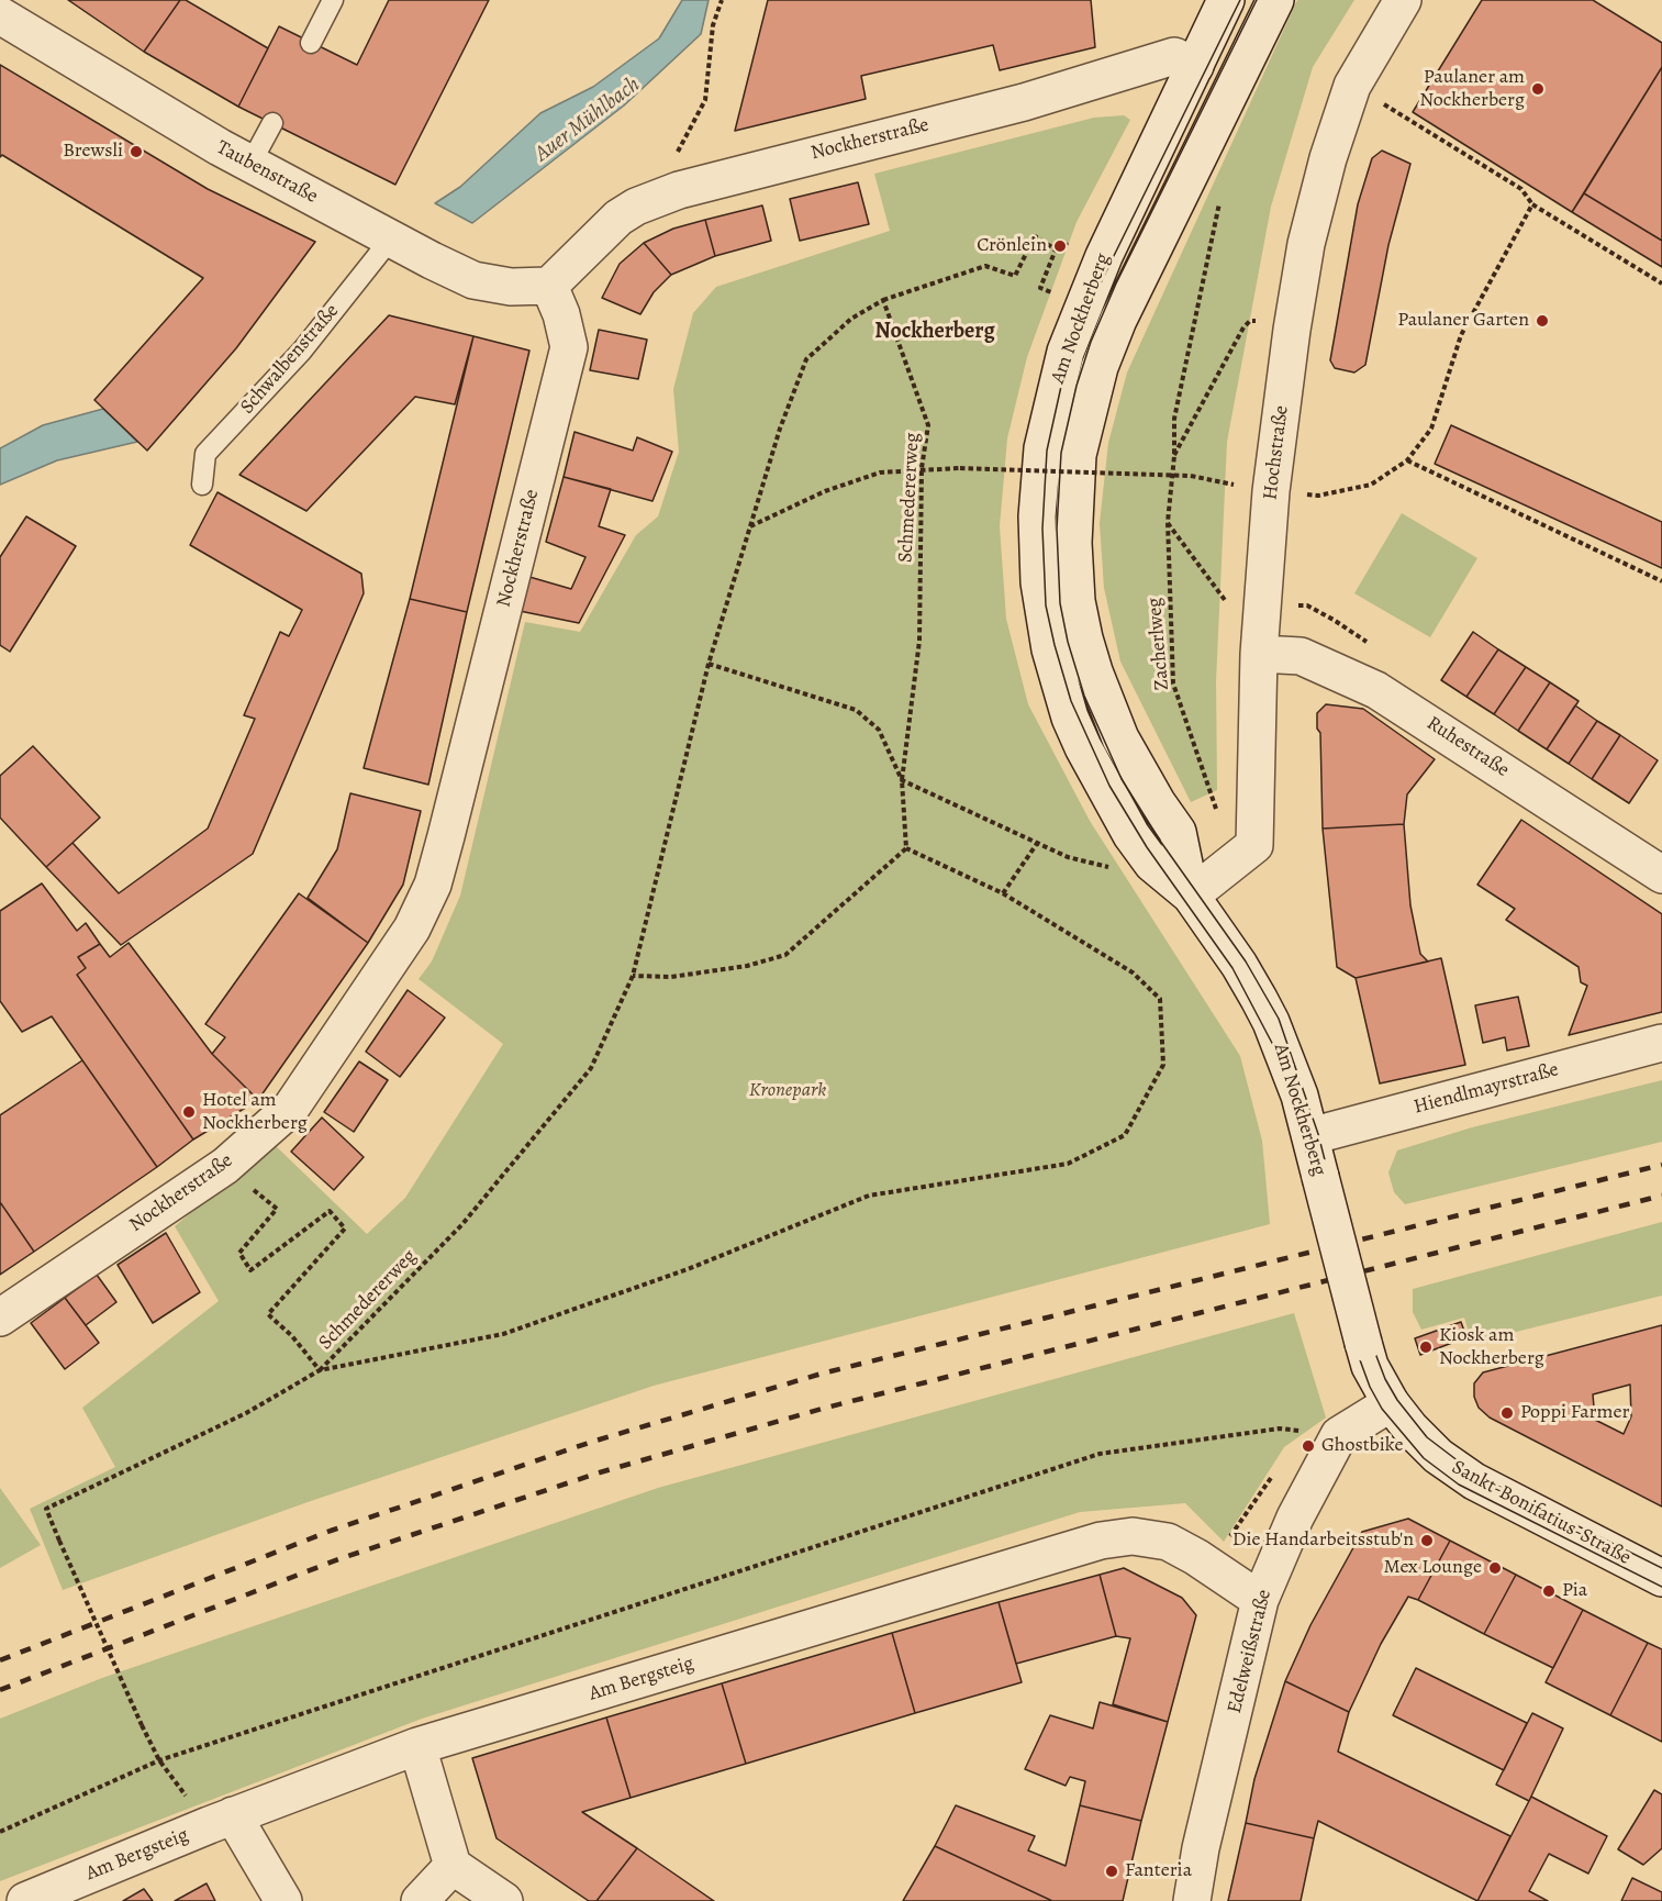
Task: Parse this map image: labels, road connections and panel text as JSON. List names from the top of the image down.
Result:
{
  "streets": {
    "street": [
      "Nockherstraße",
      "Taubenstraße",
      "Am Nockherberg",
      "Hochstraße",
      "Ruhestraße",
      "Hiendlmayrstraße",
      "Sankt-Bonifatius-Straße",
      "Edelweißstraße",
      "Am Bergsteig"
    ],
    "lane": ["Schwalbenstraße"],
    "path": ["Schmedererweg", "Zacherlweg"]
  },
  "crossings": [
    ["Nockherstraße", "Taubenstraße"],
    ["Nockherstraße", "Am Nockherberg"],
    ["Nockherstraße", "Schmedererweg"],
    ["Taubenstraße", "Schwalbenstraße"],
    ["Am Nockherberg", "Hiendlmayrstraße"],
    ["Am Nockherberg", "Sankt-Bonifatius-Straße"],
    ["Hochstraße", "Zacherlweg"],
    ["Hochstraße", "Ruhestraße"],
    ["Sankt-Bonifatius-Straße", "Edelweißstraße"],
    ["Edelweißstraße", "Am Bergsteig"]
  ],
  "districts": ["Nockherberg"],
  "water": ["Auer Mühlbach"],
  "parks": ["Kronepark"],
  "places": [
    "Paulaner am Nockherberg",
    "Brewsli",
    "Crönlein",
    "Paulaner Garten",
    "Hotel am Nockherberg",
    "Kiosk am Nockherberg",
    "Poppi Farmer",
    "Ghostbike",
    "Die Handarbeitsstub'n",
    "Mex Lounge",
    "Pia",
    "Fanteria"
  ]
}
